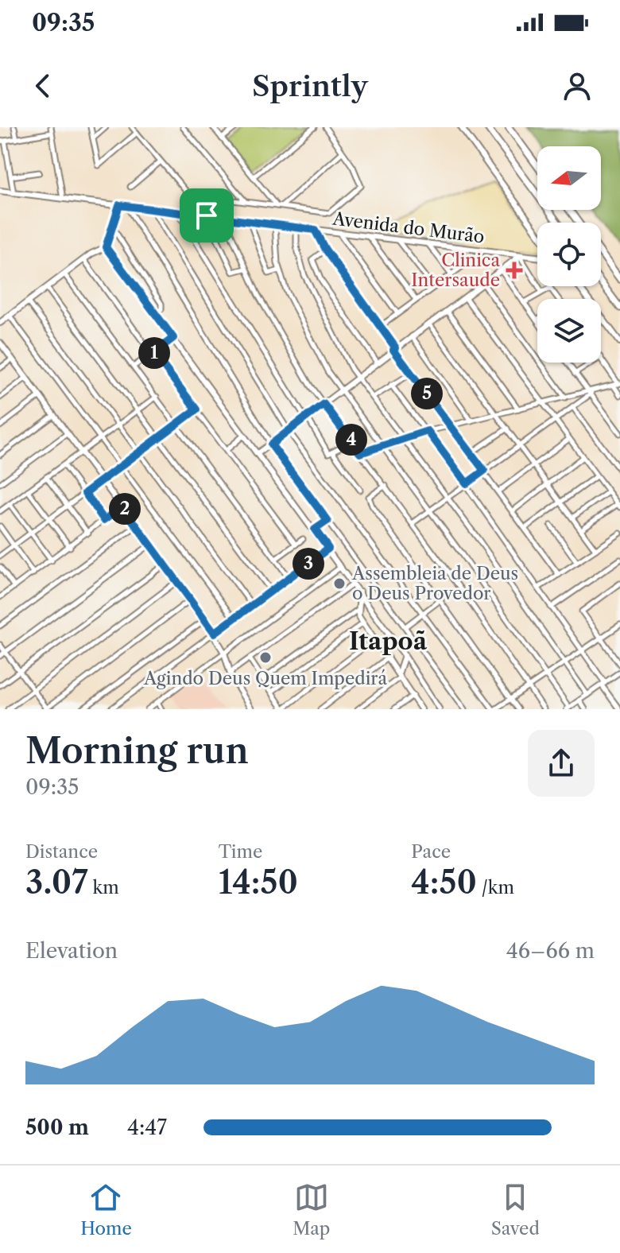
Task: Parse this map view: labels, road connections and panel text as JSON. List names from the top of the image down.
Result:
{
  "streets": {
    "street": ["Avenida do Murão"]
  },
  "districts": ["Itapoã"],
  "places": {
    "health": ["Clinica Intersaude"],
    "other": ["Assembleia de Deus o Deus Provedor", "Agindo Deus Quem Impedirá"]
  },
  "north": "left",
  "page": {
    "status": "09:35",
    "header": "Sprintly",
    "pins": [
      "1",
      "5",
      "4",
      "2",
      "3"
    ],
    "heading": ["Morning run", "09:35"],
    "stats": [
      ["Distance", "3.07 km"],
      ["Time", "14:50"],
      ["Pace", "4:50 /km"]
    ],
    "chart": ["Elevation", "46–66 m"],
    "list": [
      {
        "name": "500 m",
        "note": "4:47"
      }
    ],
    "tabs": ["Home", "Map", "Saved"]
  }
}
